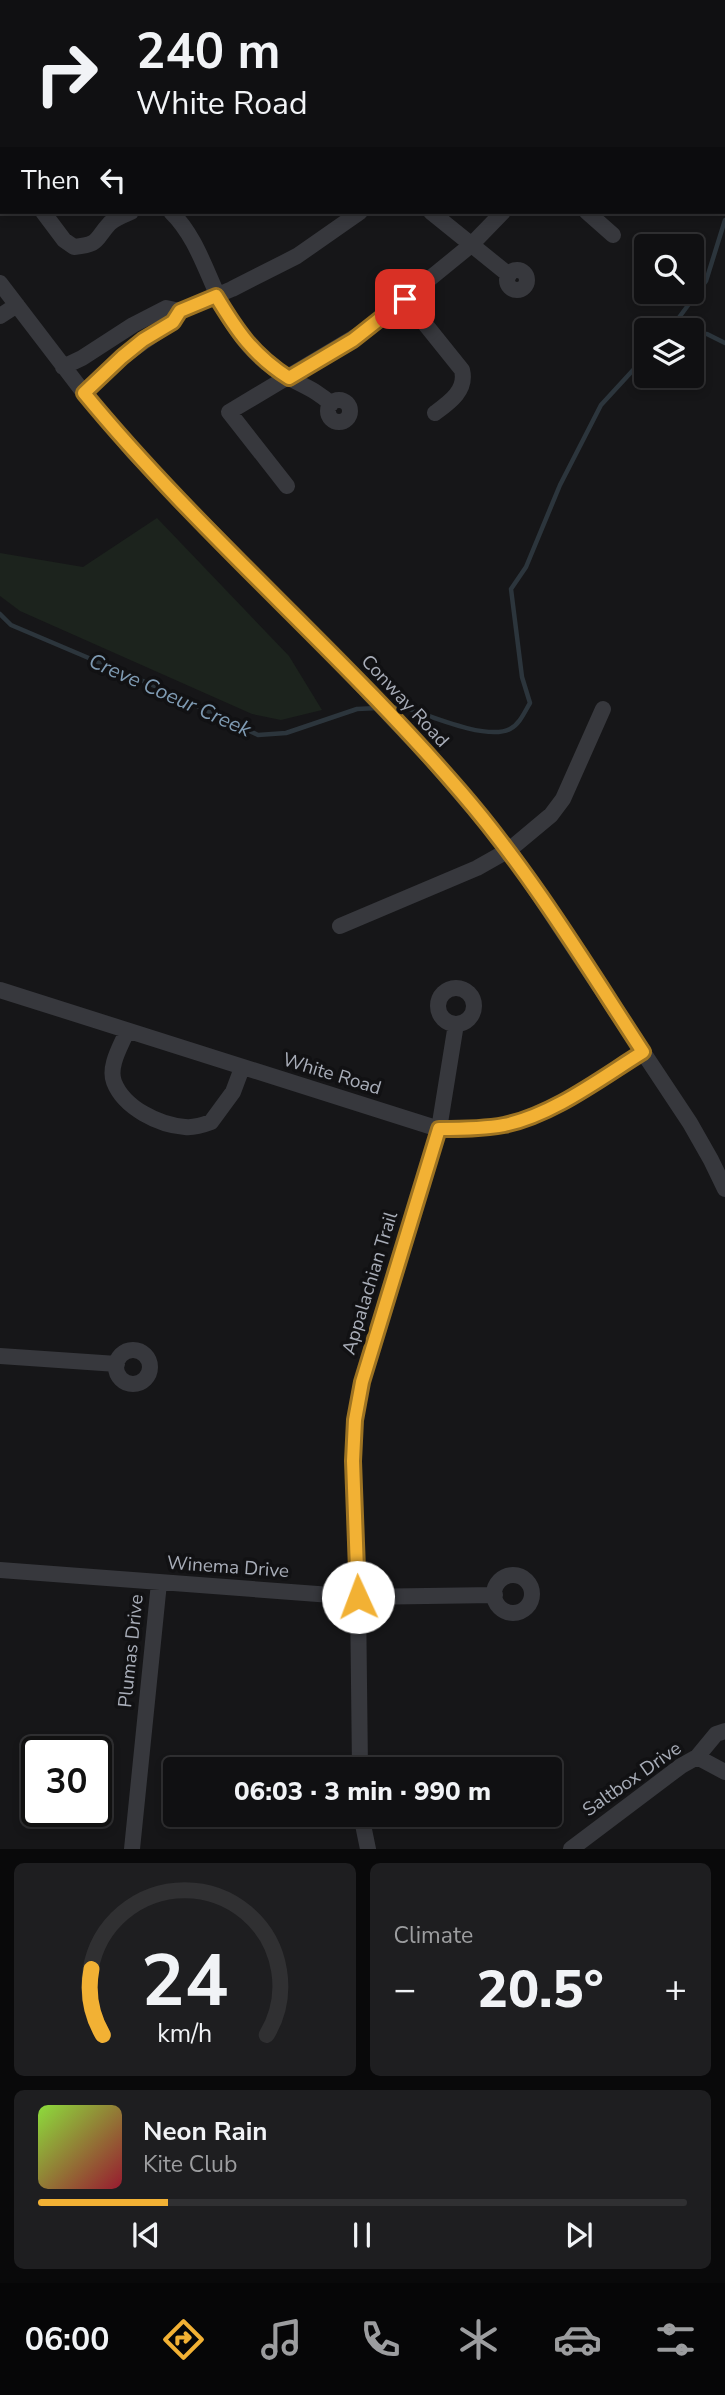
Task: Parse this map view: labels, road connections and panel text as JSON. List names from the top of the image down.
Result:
{
  "streets": {
    "street": [
      "Conway Road",
      "White Road",
      "Appalachian Trail",
      "Winema Drive",
      "Plumas Drive",
      "Saltbox Drive"
    ]
  },
  "crossings": [
    ["Conway Road", "White Road"],
    ["White Road", "Appalachian Trail"],
    ["Appalachian Trail", "Winema Drive"],
    ["Winema Drive", "Plumas Drive"]
  ],
  "water": ["Creve Coeur Creek"],
  "page": {
    "turn": ["240 m", "White Road"],
    "then": "Then",
    "limit": "30",
    "trip": "06:03 · 3 min · 990 m",
    "tile": "Climate",
    "heat": ["−", "20.5°", "+"],
    "song": ["Neon Rain", "Kite Club"],
    "tabs": "06:00",
    "gauge": ["24", "km/h"]
  }
}
